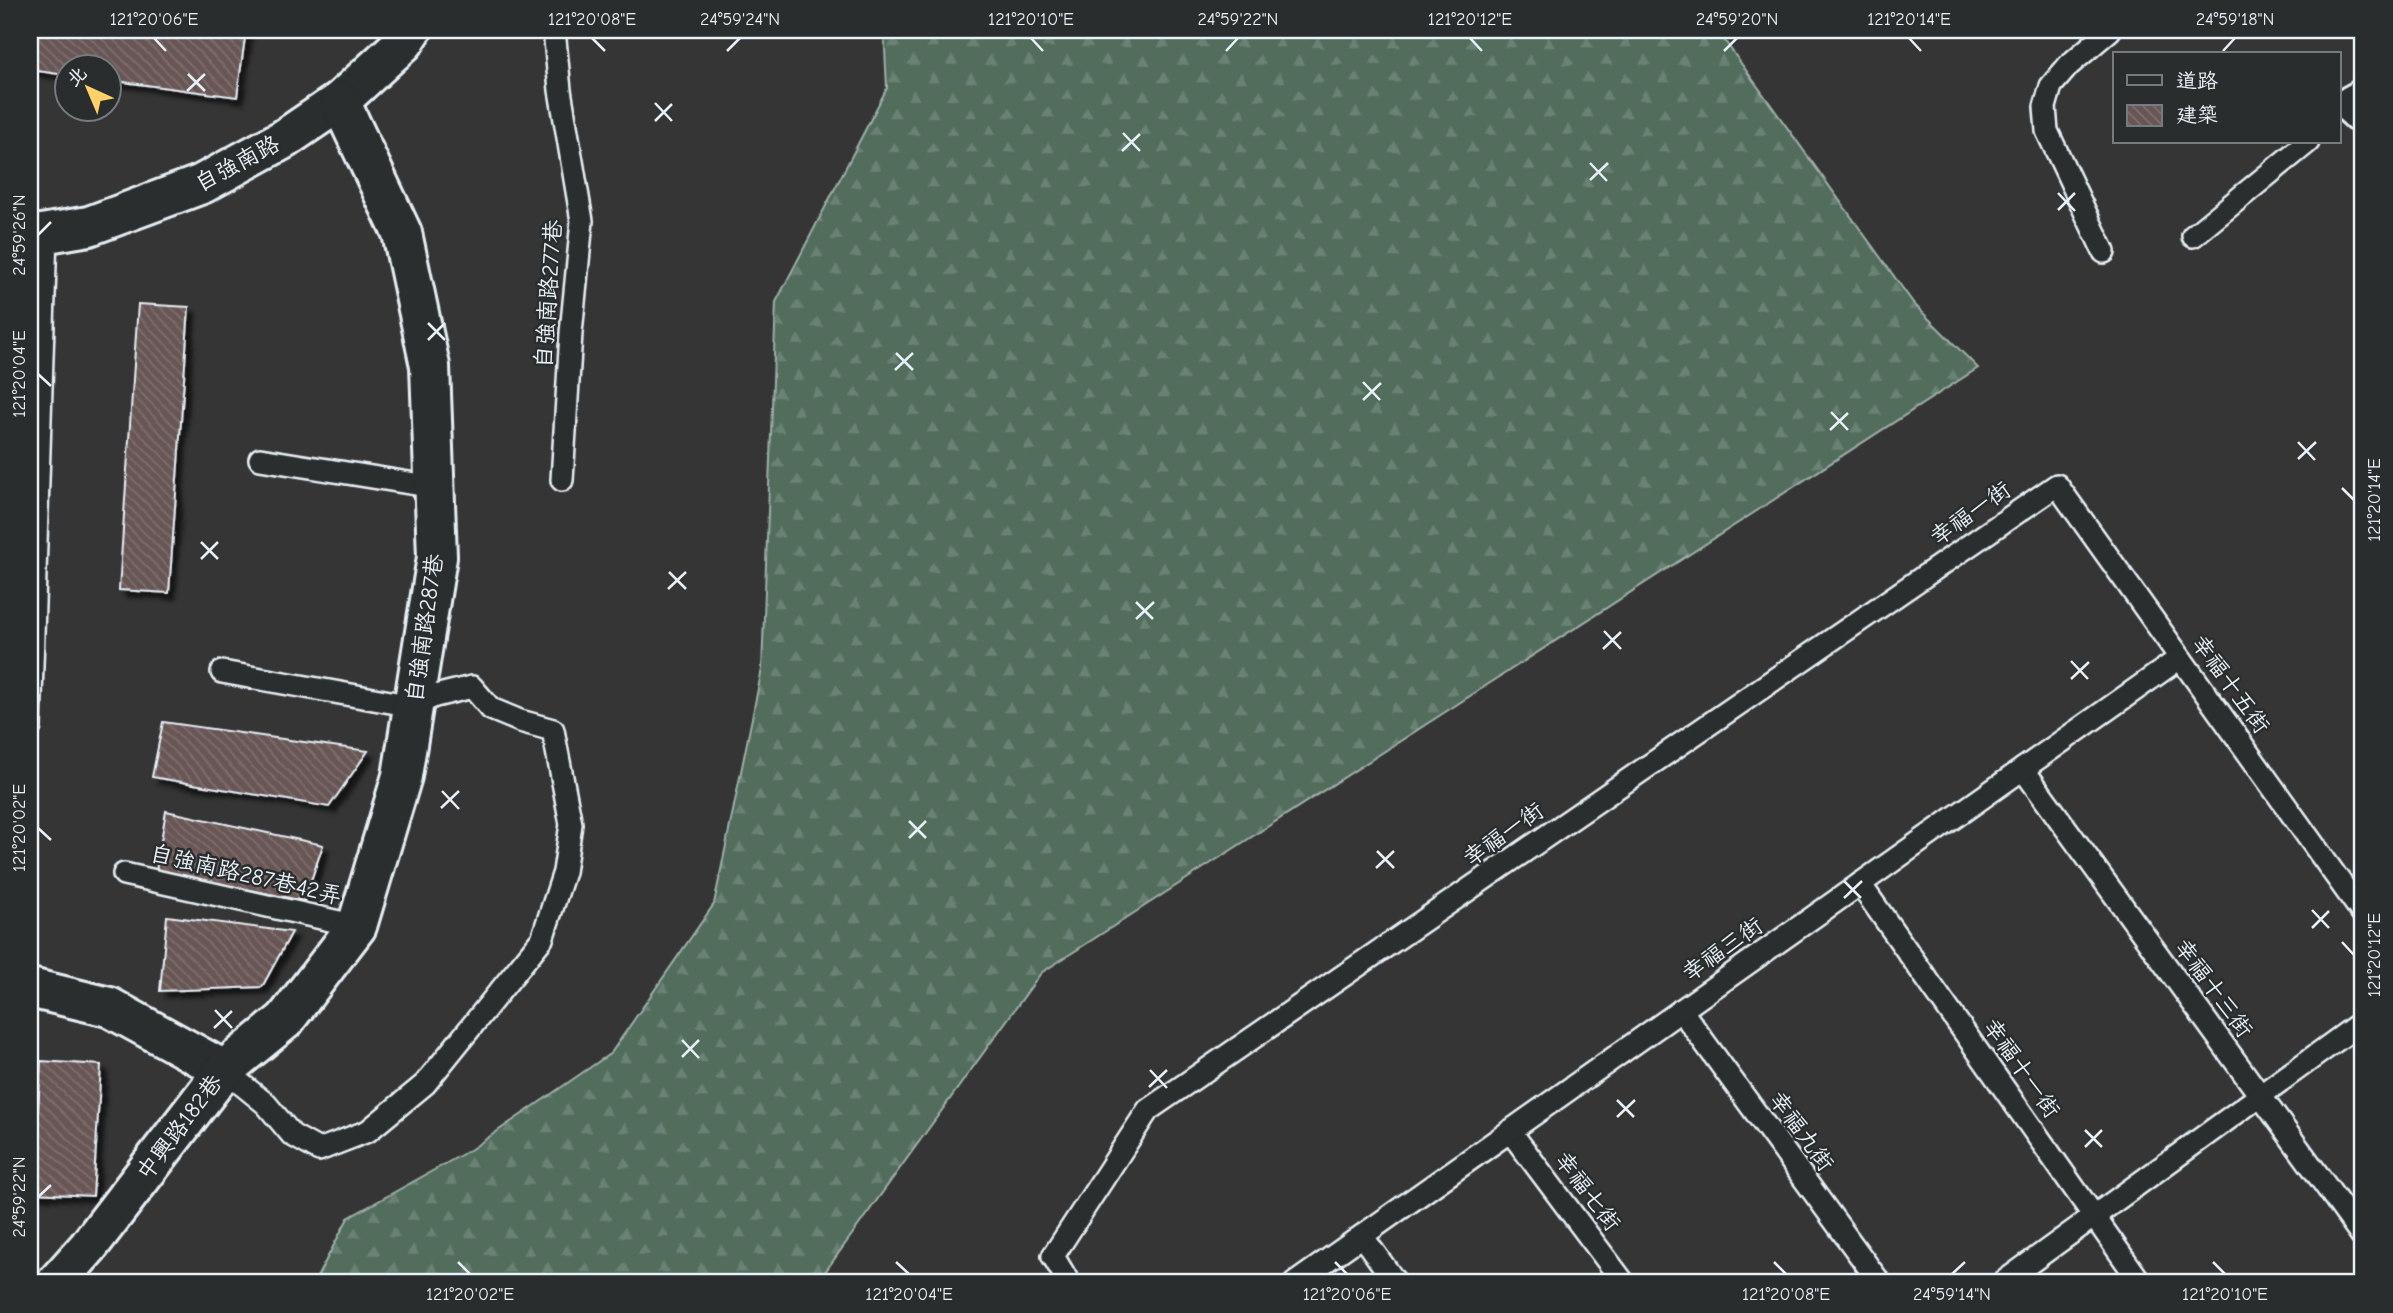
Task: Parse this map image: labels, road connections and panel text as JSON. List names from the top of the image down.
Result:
{
  "streets": {
    "street": ["自強南路", "自強南路287巷", "中興路182巷"],
    "lane": [
      "自強南路277巷",
      "幸福一街",
      "幸福十五街",
      "自強南路287巷42弄",
      "幸福三街",
      "幸福十三街",
      "幸福十一街",
      "幸福九街",
      "幸福七街"
    ]
  },
  "crossings": [
    ["自強南路", "自強南路287巷"],
    ["幸福一街", "幸福十五街"],
    ["自強南路287巷", "自強南路287巷42弄"],
    ["自強南路287巷", "中興路182巷"],
    ["幸福十五街", "幸福三街"],
    ["幸福三街", "幸福十三街"],
    ["幸福三街", "幸福十一街"],
    ["幸福三街", "幸福九街"],
    ["幸福三街", "幸福七街"]
  ],
  "legend": ["道路", "建築"],
  "north": "top left",
  "coordinates": [
    "121°20'06\"E",
    "121°20'08\"E",
    "24°59'24\"N",
    "121°20'10\"E",
    "24°59'22\"N",
    "121°20'12\"E",
    "24°59'20\"N",
    "121°20'14\"E",
    "24°59'18\"N",
    "24°59'26\"N",
    "121°20'04\"E",
    "121°20'02\"E",
    "24°59'14\"N"
  ]
}
